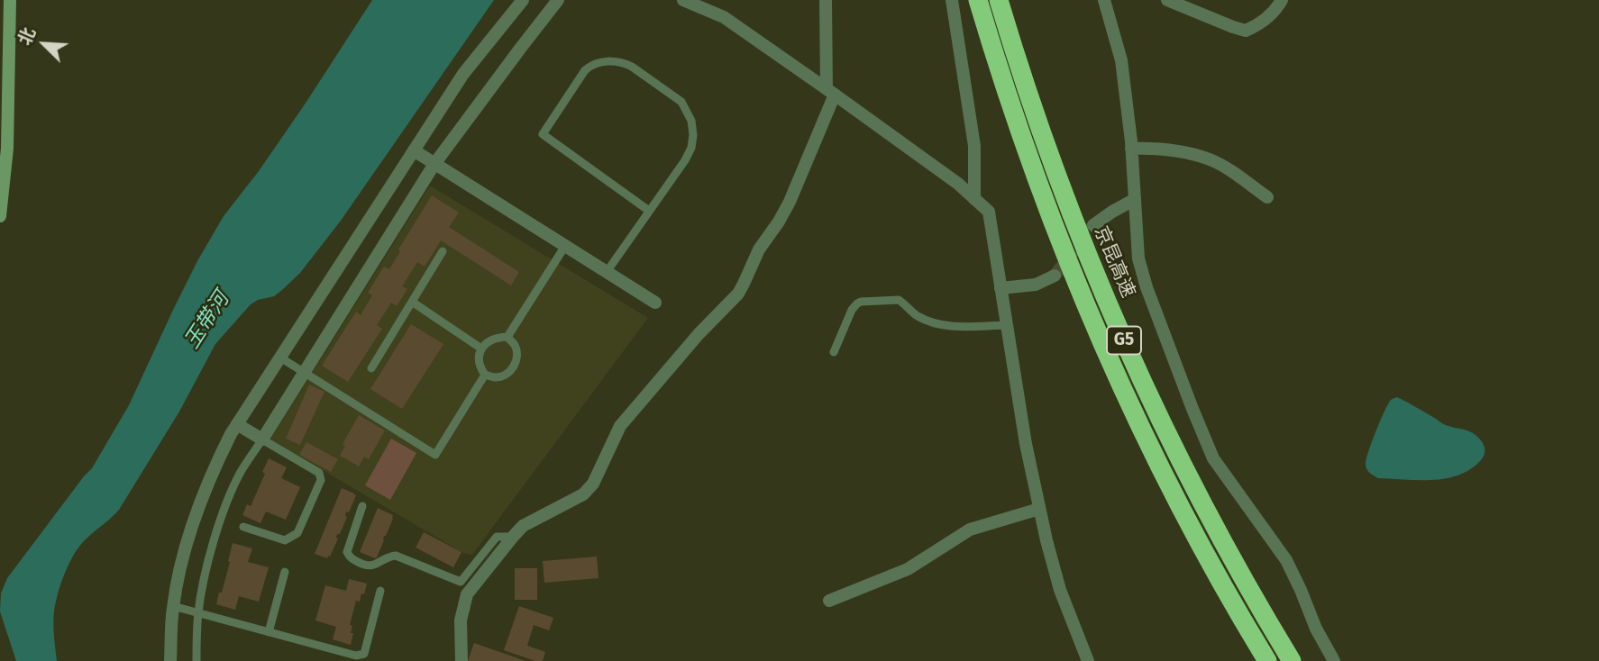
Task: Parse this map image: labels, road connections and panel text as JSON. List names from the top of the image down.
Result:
{
  "streets": {
    "highway": ["京昆高速", "G5"]
  },
  "water": ["玉带河"],
  "north": "top left"
}
